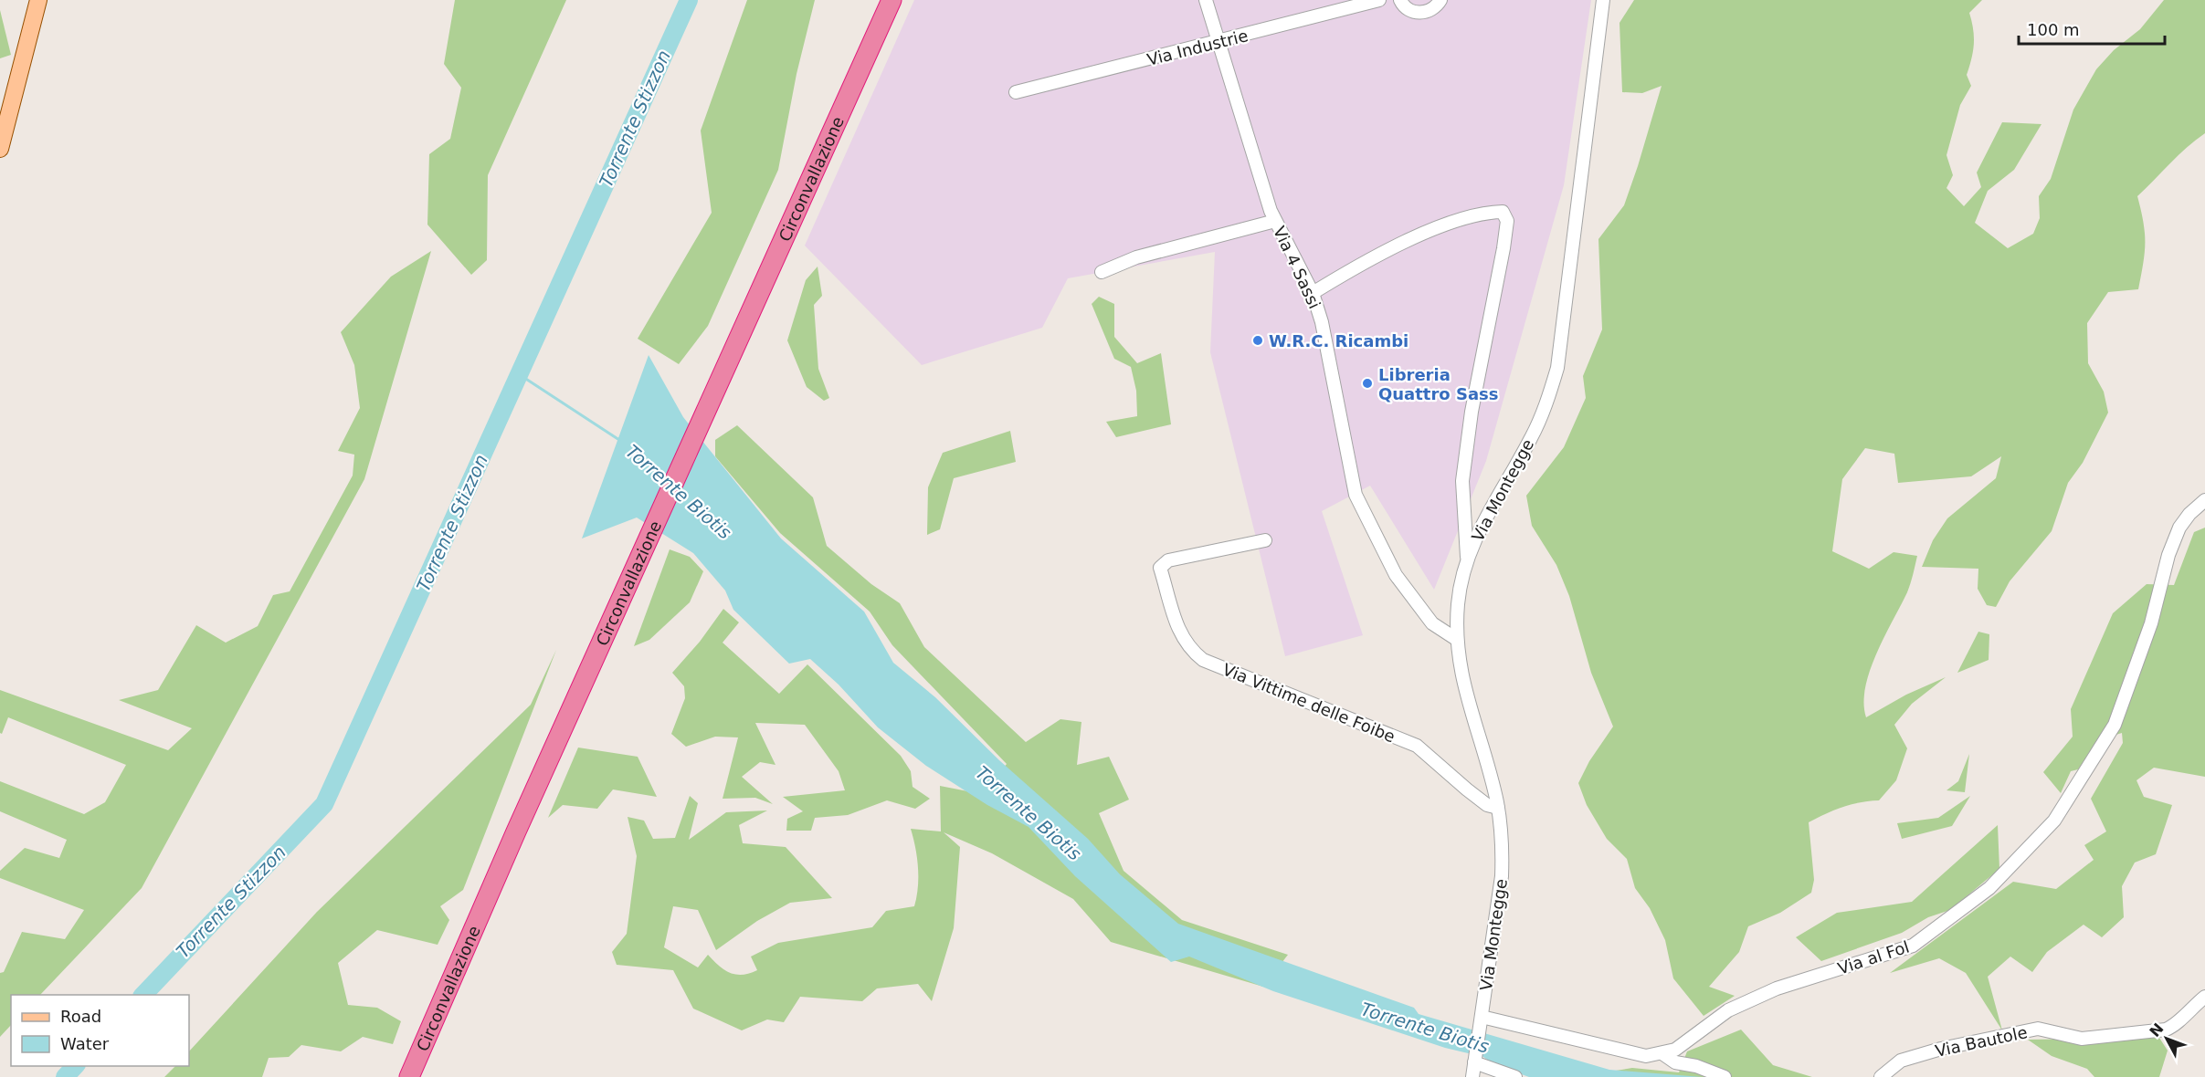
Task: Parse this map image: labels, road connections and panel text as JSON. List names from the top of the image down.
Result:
{
  "streets": {
    "highway": ["Circonvallazione"],
    "street": [
      "Via Industrie",
      "Via 4 Sassi",
      "Via Montegge",
      "Via Vittime delle Foibe",
      "Via al Fol",
      "Via Bautole"
    ]
  },
  "crossings": [
    ["Via Industrie", "Via 4 Sassi"],
    ["Via 4 Sassi", "Via Montegge"],
    ["Via Montegge", "Via Vittime delle Foibe"]
  ],
  "water": ["Torrente Stizzon", "Torrente Biotis"],
  "places": ["W.R.C. Ricambi", "Libreria Quattro Sass"],
  "legend": ["Road", "Water"],
  "scale_bar": "100 m",
  "north": "top left"
}
